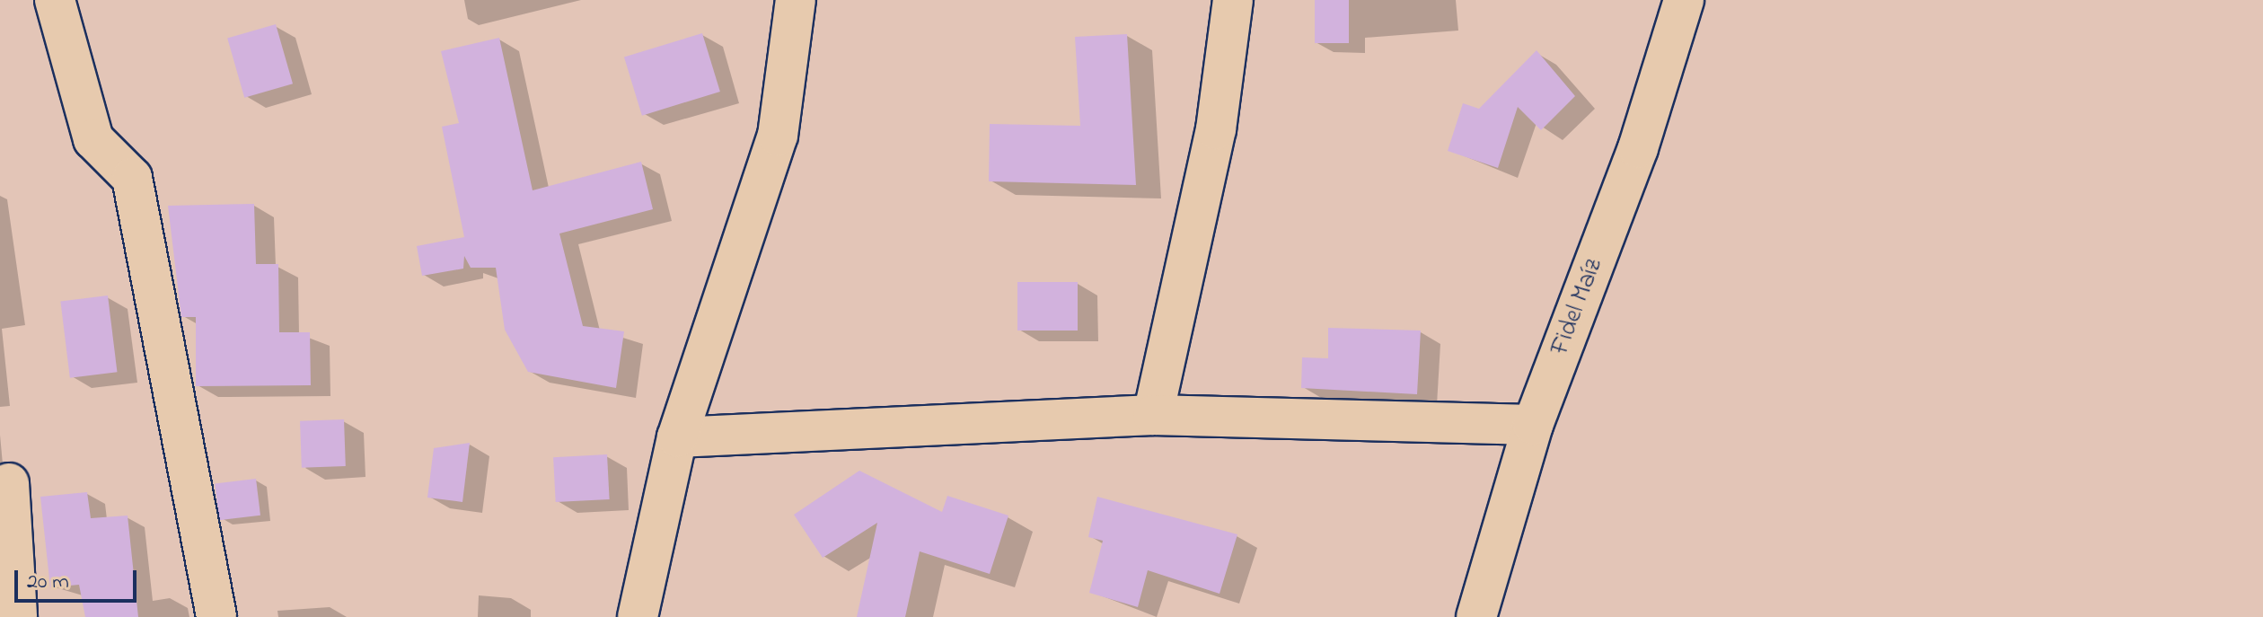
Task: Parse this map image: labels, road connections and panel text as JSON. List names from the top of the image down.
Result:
{
  "streets": {
    "street": ["Fidel Maíz"]
  },
  "scale_bar": "20 m"
}
